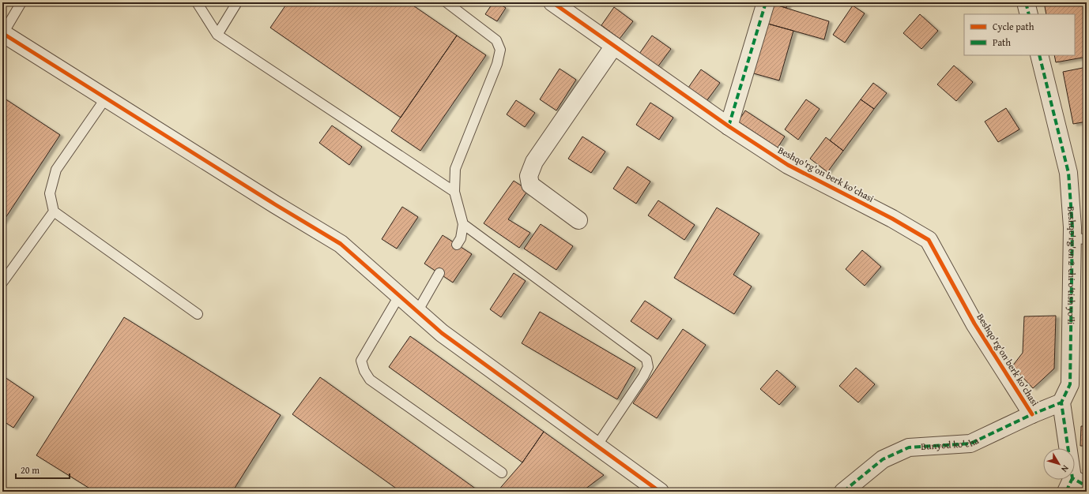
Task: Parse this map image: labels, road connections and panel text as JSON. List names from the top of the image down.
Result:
{
  "streets": {
    "street": ["Beshqo'rg'on berk ko'chasi", "Beshqo'rg'on 2-chi o'tish yo'li", "Bunyod ko'cha"]
  },
  "crossings": [
    ["Beshqo'rg'on berk ko'chasi", "Bunyod ko'cha"],
    ["Beshqo'rg'on 2-chi o'tish yo'li", "Bunyod ko'cha"]
  ],
  "legend": ["Cycle path", "Path"],
  "scale_bar": "20 m",
  "north": "bottom right"
}
